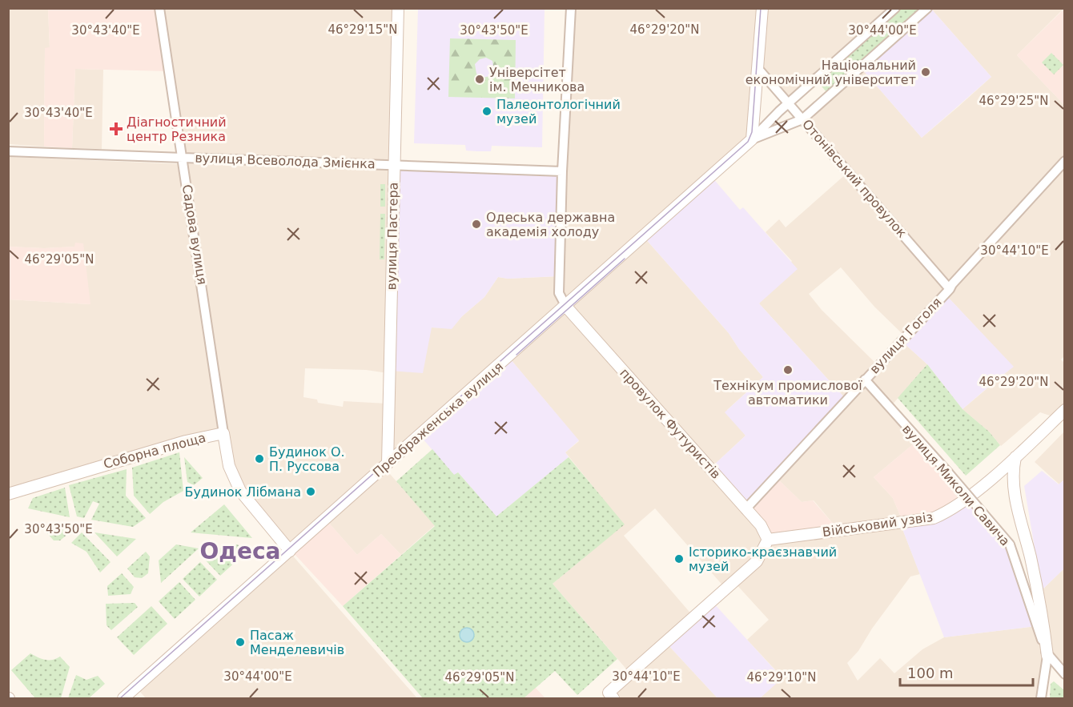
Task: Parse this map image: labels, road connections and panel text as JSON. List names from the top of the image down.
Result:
{
  "streets": {
    "street": [
      "вулиця Всеволода Змієнка",
      "Отонівський провулок",
      "Садова вулиця",
      "вулиця Пастера",
      "вулиця Гоголя",
      "Преображенська вулиця",
      "провулок Футуристів",
      "Соборна площа",
      "вулиця Миколи Савича",
      "Військовий узвіз"
    ]
  },
  "crossings": [
    ["вулиця Всеволода Змієнка", "Садова вулиця"],
    ["вулиця Всеволода Змієнка", "вулиця Пастера"],
    ["Отонівський провулок", "вулиця Гоголя"],
    ["Отонівський провулок", "Преображенська вулиця"],
    ["Садова вулиця", "Соборна площа"],
    ["вулиця Пастера", "Преображенська вулиця"],
    ["вулиця Гоголя", "провулок Футуристів"],
    ["вулиця Гоголя", "вулиця Миколи Савича"],
    ["Преображенська вулиця", "провулок Футуристів"],
    ["Преображенська вулиця", "Соборна площа"],
    ["провулок Футуристів", "Військовий узвіз"]
  ],
  "districts": ["Одеса"],
  "places": {
    "other": [
      "Національний економічний університет",
      "Універсітет ім. Мечникова",
      "Палеонтологічний музей",
      "Одеська державна академія холоду",
      "Технікум промислової автоматики",
      "Будинок О. П. Руссова",
      "Будинок Лібмана",
      "Історико-краєзнавчий музей",
      "Пасаж Менделевичів"
    ],
    "health": ["Діагностичний центр Резника"]
  },
  "scale_bar": "100 m",
  "coordinates": [
    "46°29'15\"N",
    "46°29'20\"N",
    "30°43'40\"E",
    "30°43'50\"E",
    "30°44'00\"E",
    "46°29'25\"N",
    "30°44'10\"E",
    "46°29'05\"N",
    "46°29'10\"N"
  ]
}
